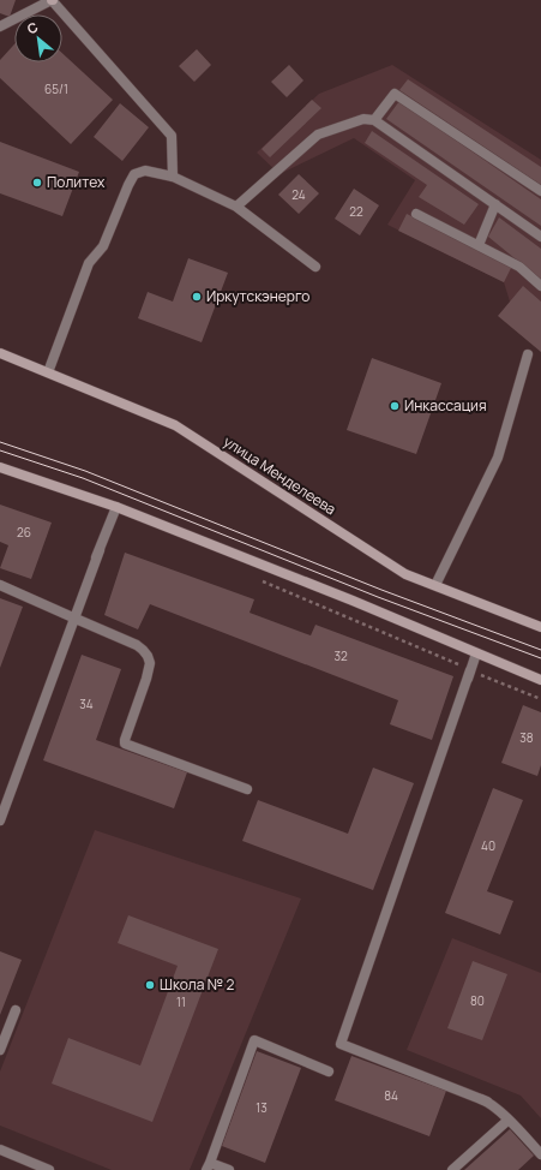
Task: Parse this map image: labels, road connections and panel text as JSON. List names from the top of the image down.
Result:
{
  "streets": {
    "main road": ["улица Менделеева"]
  },
  "places": [
    "Политех",
    "Иркутскэнерго",
    "Инкассация",
    "Школа № 2"
  ],
  "house_numbers": [
    "65/1",
    "24",
    "22",
    "26",
    "32",
    "34",
    "38",
    "40",
    "80",
    "11",
    "84",
    "13"
  ],
  "north": "top left"
}
